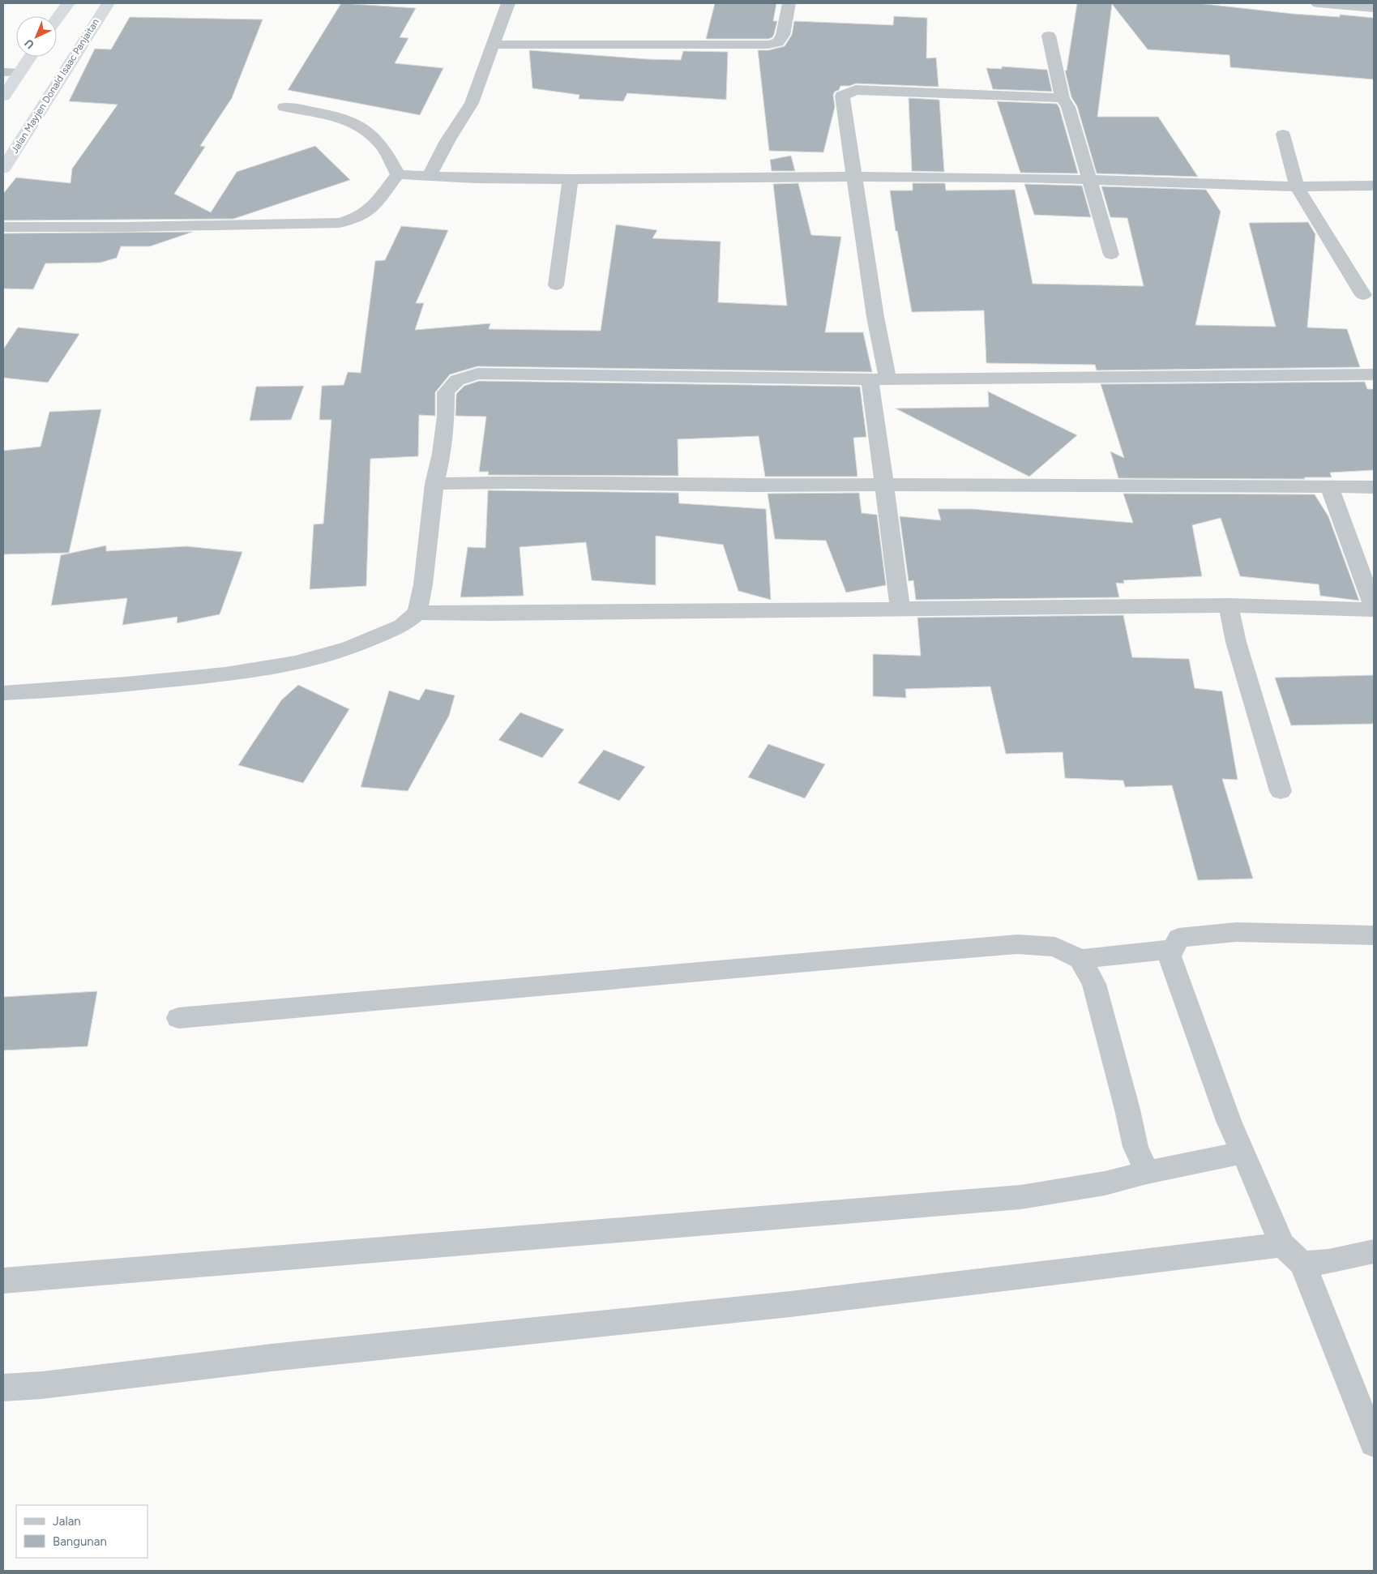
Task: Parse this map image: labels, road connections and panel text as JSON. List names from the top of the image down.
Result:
{
  "streets": {
    "highway": ["Jalan Mayjen Donald Isaac Panjaitan"]
  },
  "legend": ["Jalan", "Bangunan"],
  "north": "bottom left"
}
